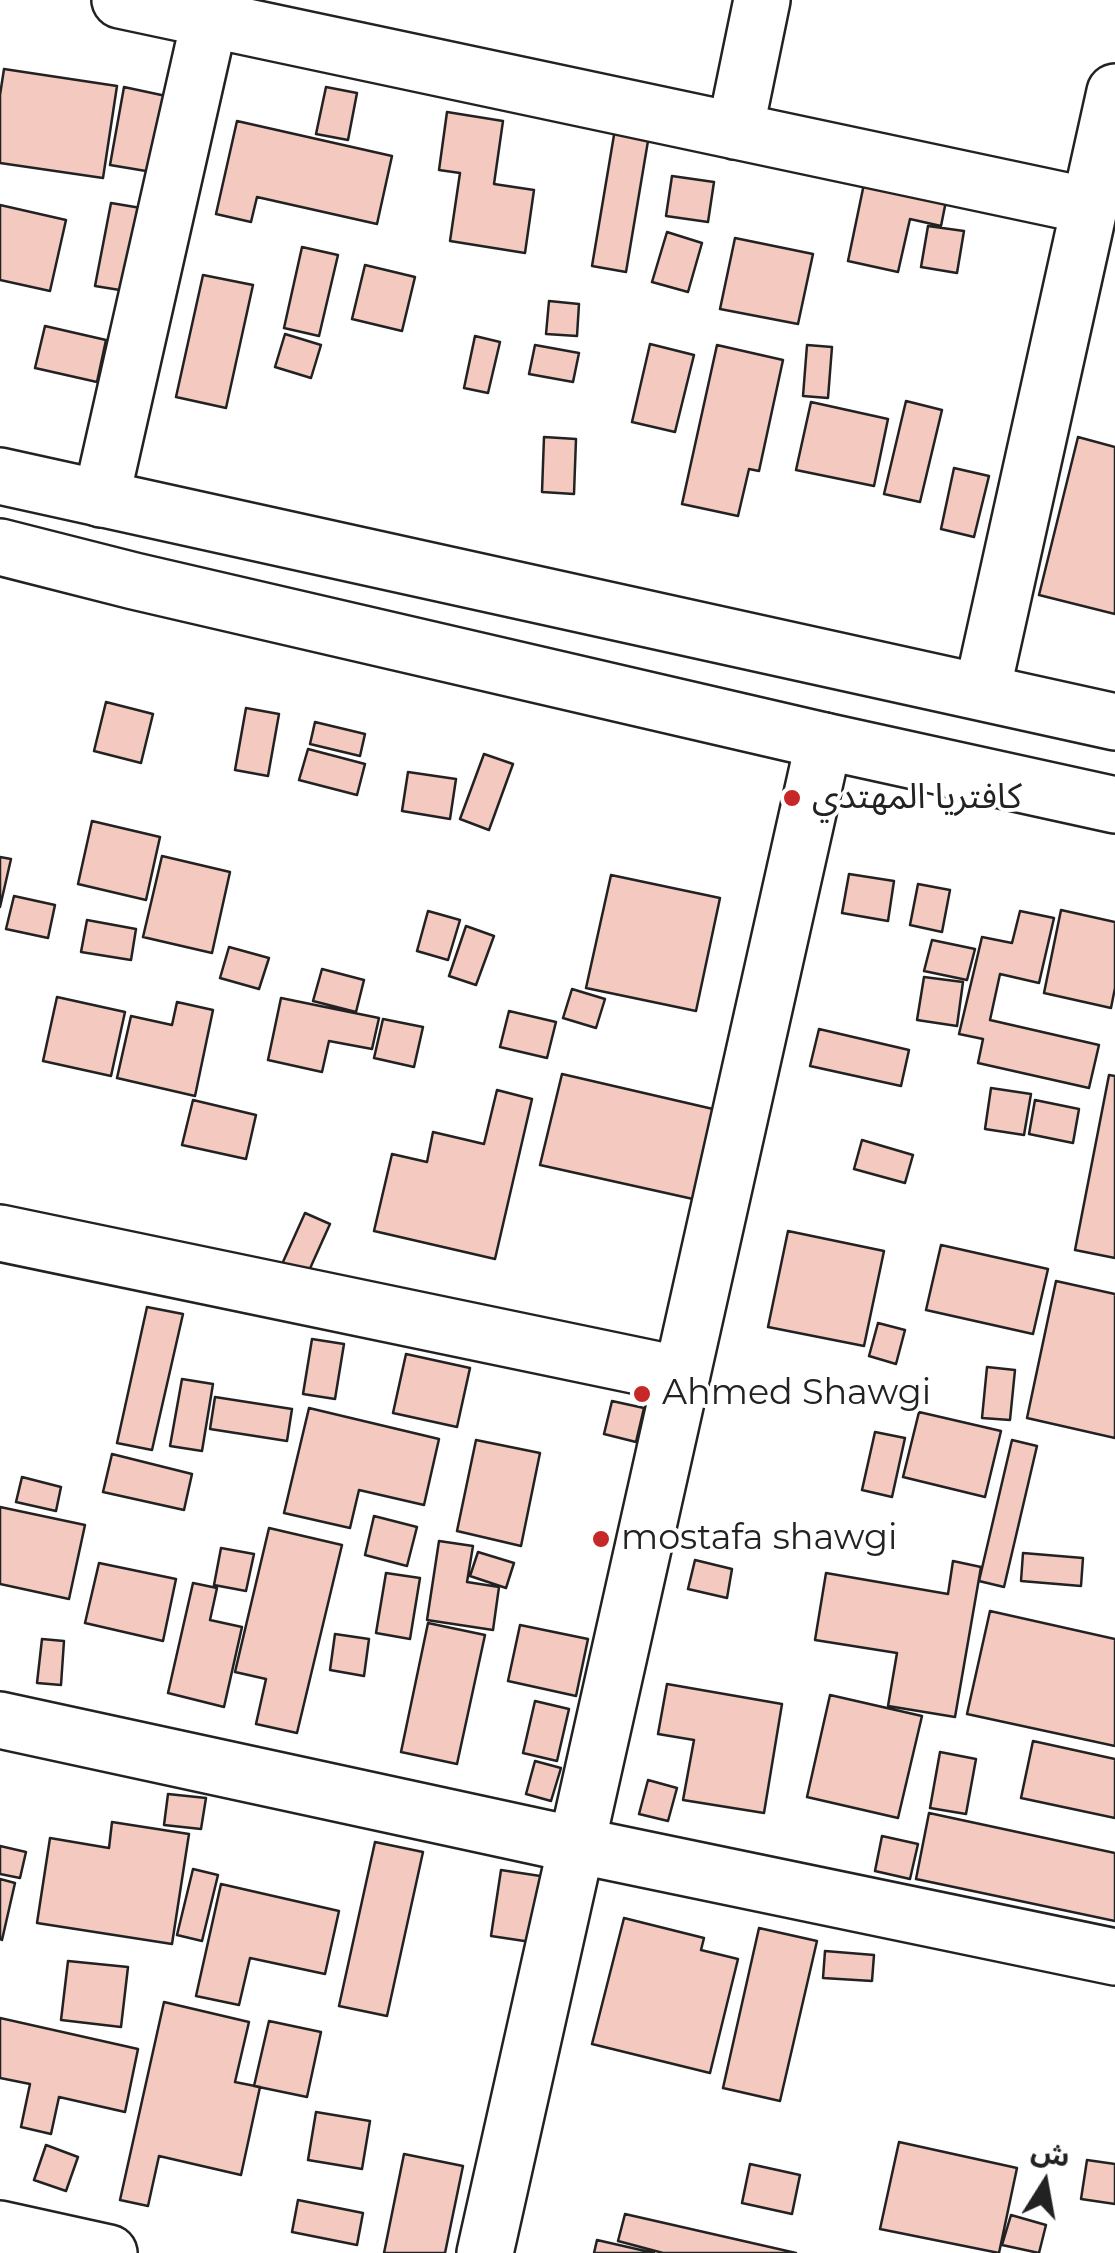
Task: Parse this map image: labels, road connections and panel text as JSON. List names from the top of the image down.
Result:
{
  "places": ["كافتريا المهتدي", "Ahmed Shawgi", "mostafa shawgi"],
  "north": "top"
}
